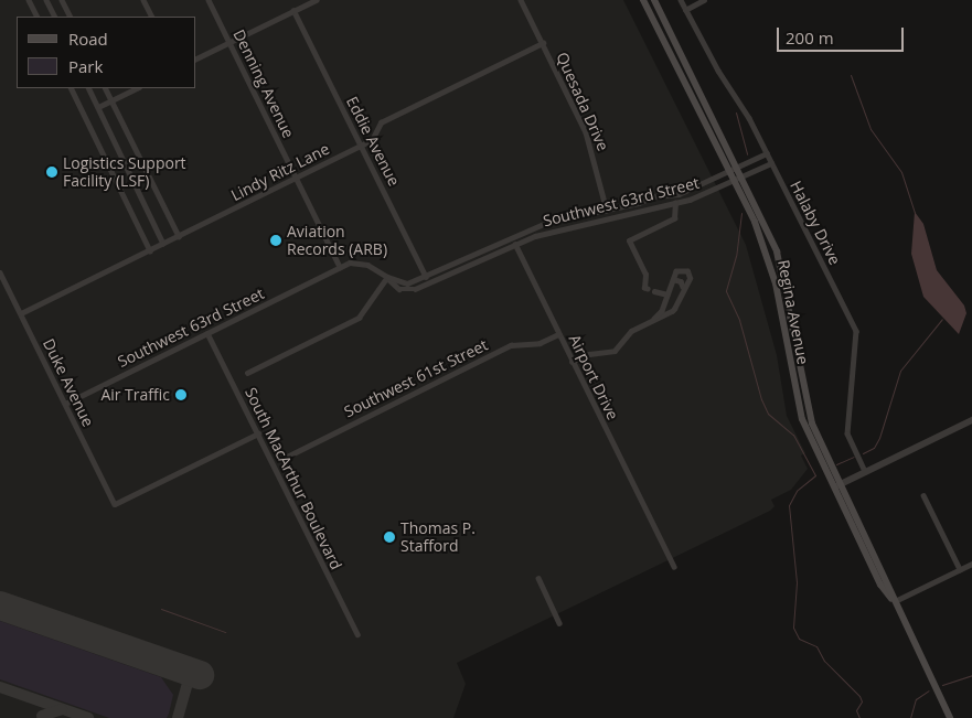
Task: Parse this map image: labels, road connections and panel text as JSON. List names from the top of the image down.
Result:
{
  "streets": {
    "main road": ["Regina Avenue"],
    "street": [
      "Denning Avenue",
      "Quesada Drive",
      "Eddie Avenue",
      "Lindy Ritz Lane",
      "Southwest 63rd Street",
      "Halaby Drive",
      "Airport Drive",
      "Southwest 61st Street",
      "Duke Avenue",
      "South MacArthur Boulevard"
    ]
  },
  "crossings": [
    ["Denning Avenue", "Lindy Ritz Lane"],
    ["Denning Avenue", "Southwest 63rd Street"],
    ["Quesada Drive", "Lindy Ritz Lane"],
    ["Quesada Drive", "Southwest 63rd Street"],
    ["Eddie Avenue", "Lindy Ritz Lane"],
    ["Eddie Avenue", "Southwest 63rd Street"],
    ["Lindy Ritz Lane", "Duke Avenue"],
    ["Southwest 63rd Street", "Halaby Drive"],
    ["Southwest 63rd Street", "Regina Avenue"],
    ["Southwest 63rd Street", "Airport Drive"],
    ["Southwest 63rd Street", "Duke Avenue"],
    ["Southwest 63rd Street", "South MacArthur Boulevard"],
    ["Airport Drive", "Southwest 61st Street"],
    ["Duke Avenue", "South MacArthur Boulevard"]
  ],
  "places": [
    "Logistics Support Facility (LSF)",
    "Aviation Records (ARB)",
    "Air Traffic",
    "Thomas P. Stafford"
  ],
  "legend": ["Road", "Park"],
  "scale_bar": "200 m"
}
